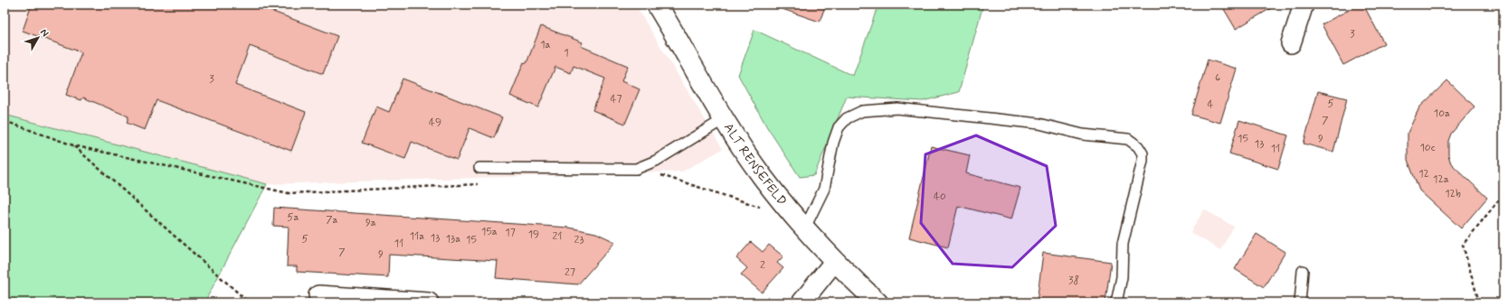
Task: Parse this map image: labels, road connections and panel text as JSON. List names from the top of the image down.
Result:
{
  "streets": {
    "main road": ["ALT RENSEFELD"]
  },
  "house_numbers": [
    "3",
    "1a",
    "1",
    "6",
    "3",
    "47",
    "5",
    "4",
    "10a",
    "7",
    "49",
    "15",
    "9",
    "13",
    "10c",
    "11",
    "12",
    "12a",
    "12b",
    "40",
    "5a",
    "7a",
    "9a",
    "15a",
    "17",
    "19",
    "11a",
    "21",
    "13",
    "5",
    "13a",
    "15",
    "23",
    "11",
    "7",
    "9",
    "2",
    "27",
    "38"
  ],
  "north": "top right"
}
